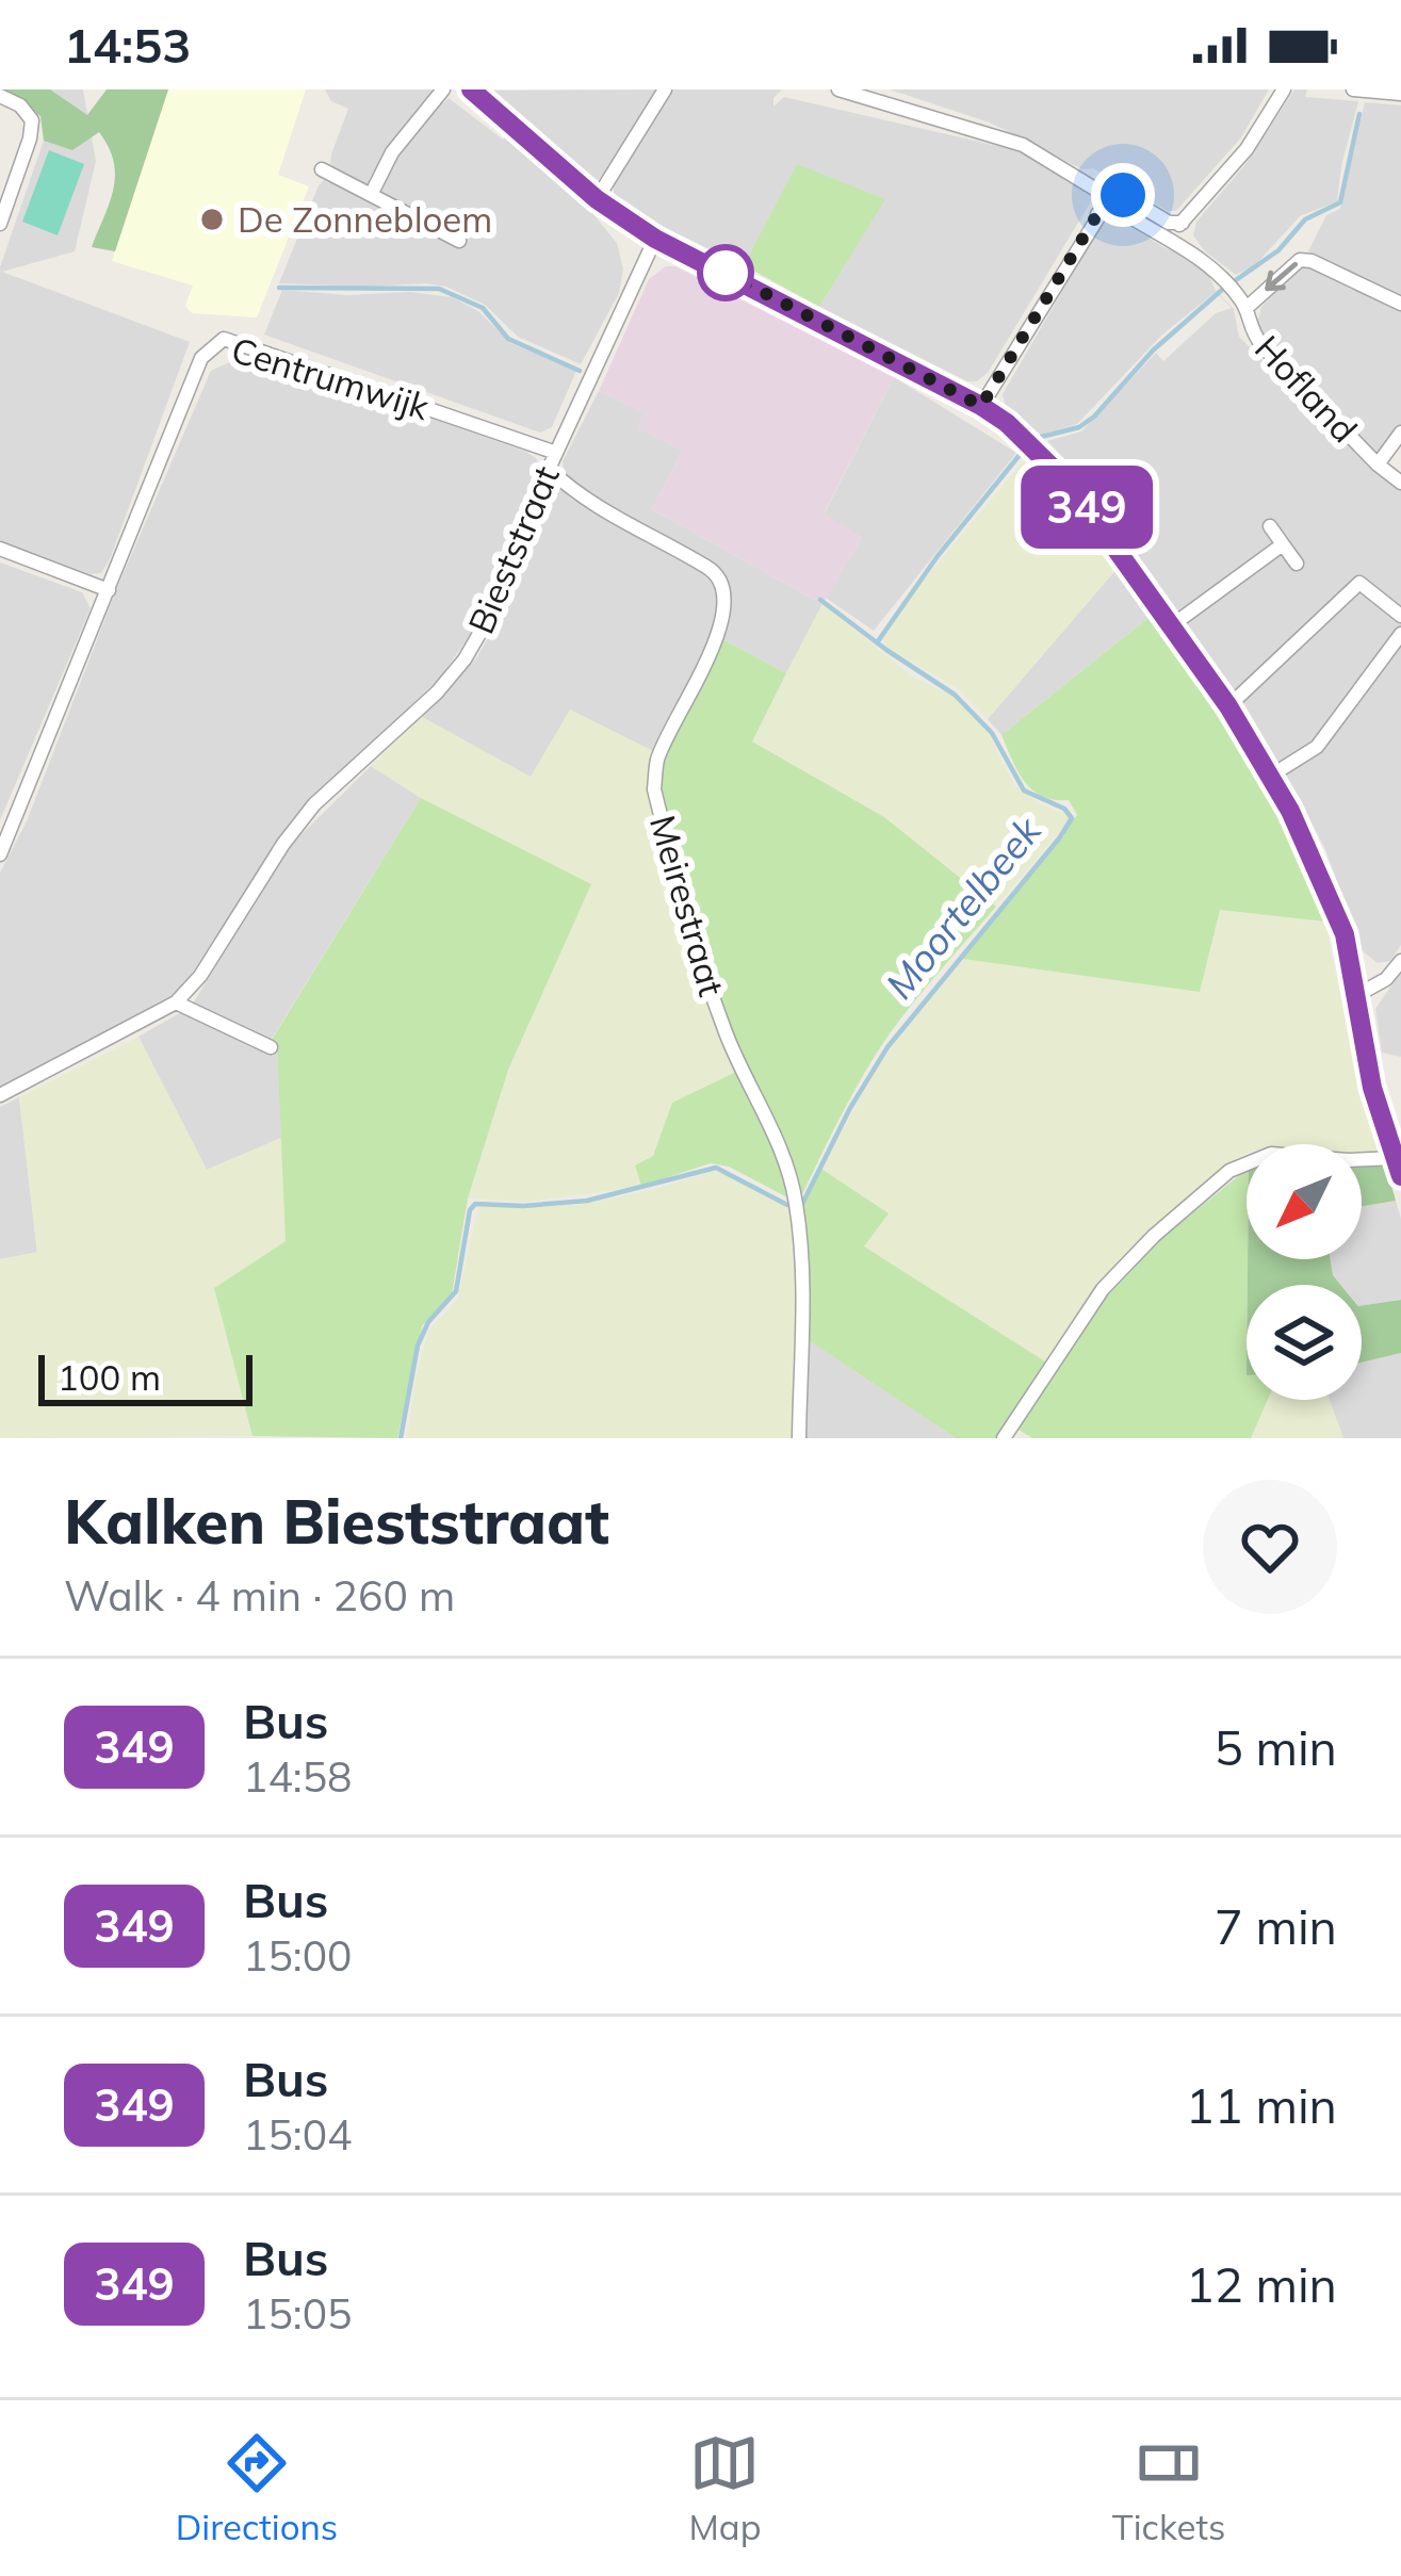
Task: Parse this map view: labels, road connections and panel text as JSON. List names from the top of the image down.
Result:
{
  "streets": {
    "street": [
      "Centrumwijk",
      "Hofland",
      "Bieststraat",
      "Meirestraat"
    ]
  },
  "crossings": [
    ["Centrumwijk", "Bieststraat"],
    ["Bieststraat", "Meirestraat"]
  ],
  "water": ["Moortelbeek"],
  "places": ["De Zonnebloem"],
  "lines": ["bus line 349"],
  "scale_bar": "100 m",
  "north": "bottom left",
  "page": {
    "status": "14:53",
    "on_map": "349",
    "scale": "100 m",
    "heading": ["Kalken Bieststraat", "Walk · 4 min · 260 m"],
    "list": [
      {
        "mark": "349",
        "name": "Bus",
        "note": "14:58",
        "value": "5 min"
      },
      {
        "mark": "349",
        "name": "Bus",
        "note": "15:00",
        "value": "7 min"
      },
      {
        "mark": "349",
        "name": "Bus",
        "note": "15:04",
        "value": "11 min"
      },
      {
        "mark": "349",
        "name": "Bus",
        "note": "15:05",
        "value": "12 min"
      }
    ],
    "tabs": ["Directions", "Map", "Tickets"]
  }
}
